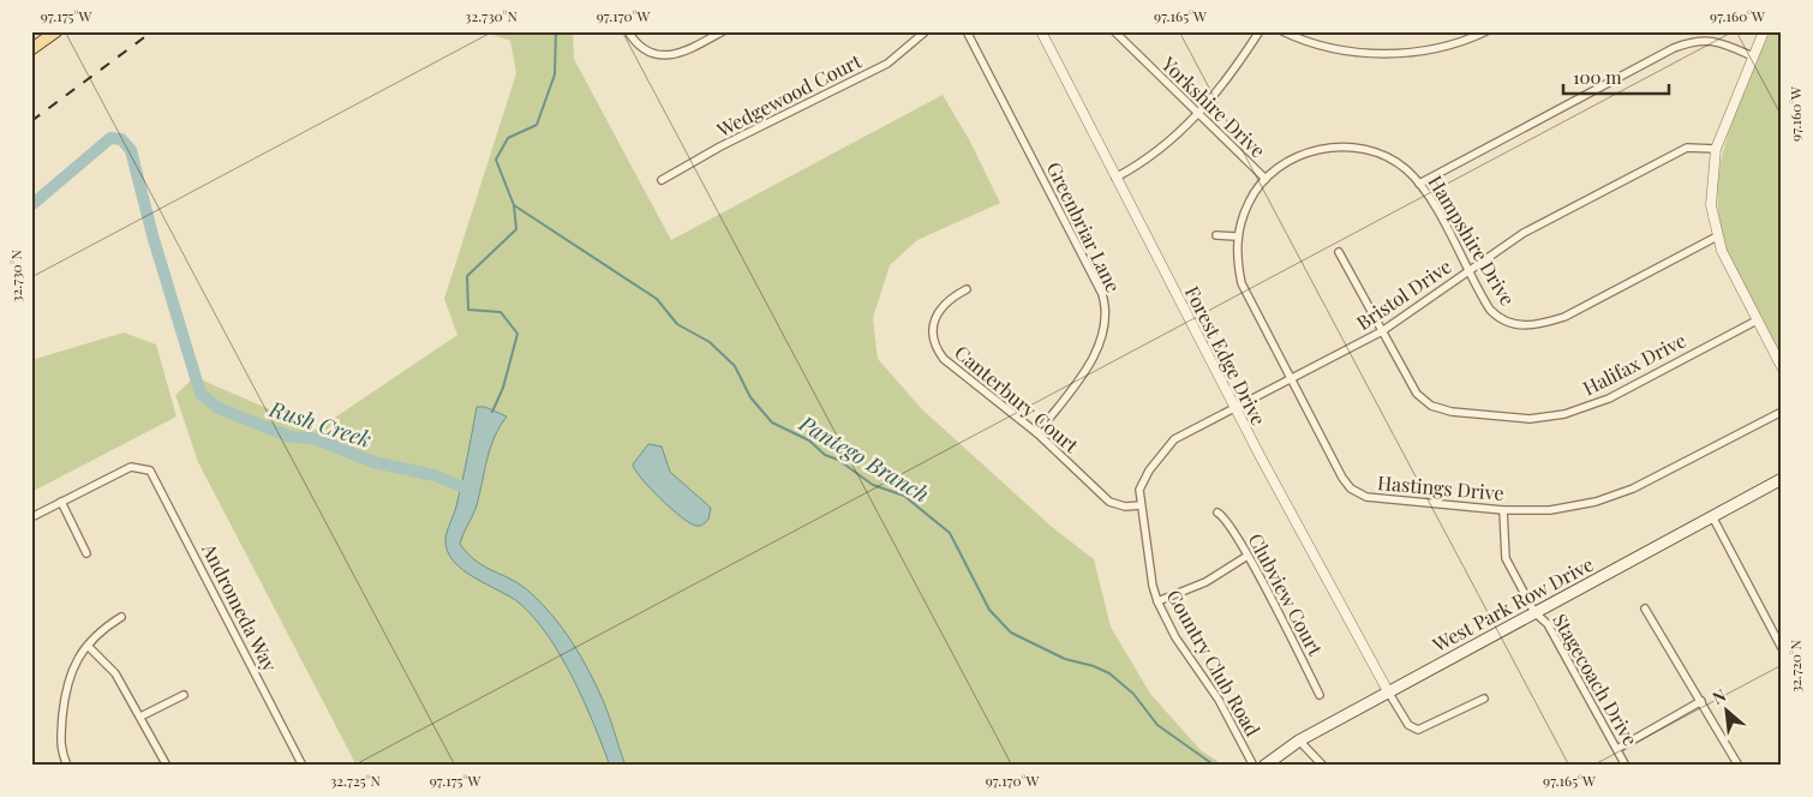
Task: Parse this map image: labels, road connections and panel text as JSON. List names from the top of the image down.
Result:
{
  "streets": {
    "main road": ["West Park Row Drive"],
    "street": [
      "Wedgewood Court",
      "Yorkshire Drive",
      "Greenbriar Lane",
      "Hampshire Drive",
      "Bristol Drive",
      "Forest Edge Drive",
      "Halifax Drive",
      "Canterbury Court",
      "Hastings Drive",
      "Clubview Court",
      "Andromeda Way",
      "Country Club Road",
      "Stagecoach Drive"
    ]
  },
  "crossings": [
    ["Yorkshire Drive", "Hampshire Drive"],
    ["Yorkshire Drive", "Hastings Drive"],
    ["Greenbriar Lane", "Canterbury Court"],
    ["Hampshire Drive", "Bristol Drive"],
    ["Hampshire Drive", "Hastings Drive"],
    ["Bristol Drive", "Forest Edge Drive"],
    ["Bristol Drive", "Halifax Drive"],
    ["Bristol Drive", "Hastings Drive"],
    ["Bristol Drive", "Country Club Road"],
    ["Forest Edge Drive", "West Park Row Drive"],
    ["Forest Edge Drive", "Country Club Road"],
    ["Canterbury Court", "Country Club Road"],
    ["Hastings Drive", "Stagecoach Drive"],
    ["West Park Row Drive", "Stagecoach Drive"]
  ],
  "water": ["Rush Creek", "Pantego Branch"],
  "scale_bar": "100 m",
  "north": "top left",
  "coordinates": [
    "97.175°W",
    "32.730°N",
    "97.170°W",
    "97.165°W",
    "97.160°W",
    "32.720°N",
    "32.725°N"
  ]
}
